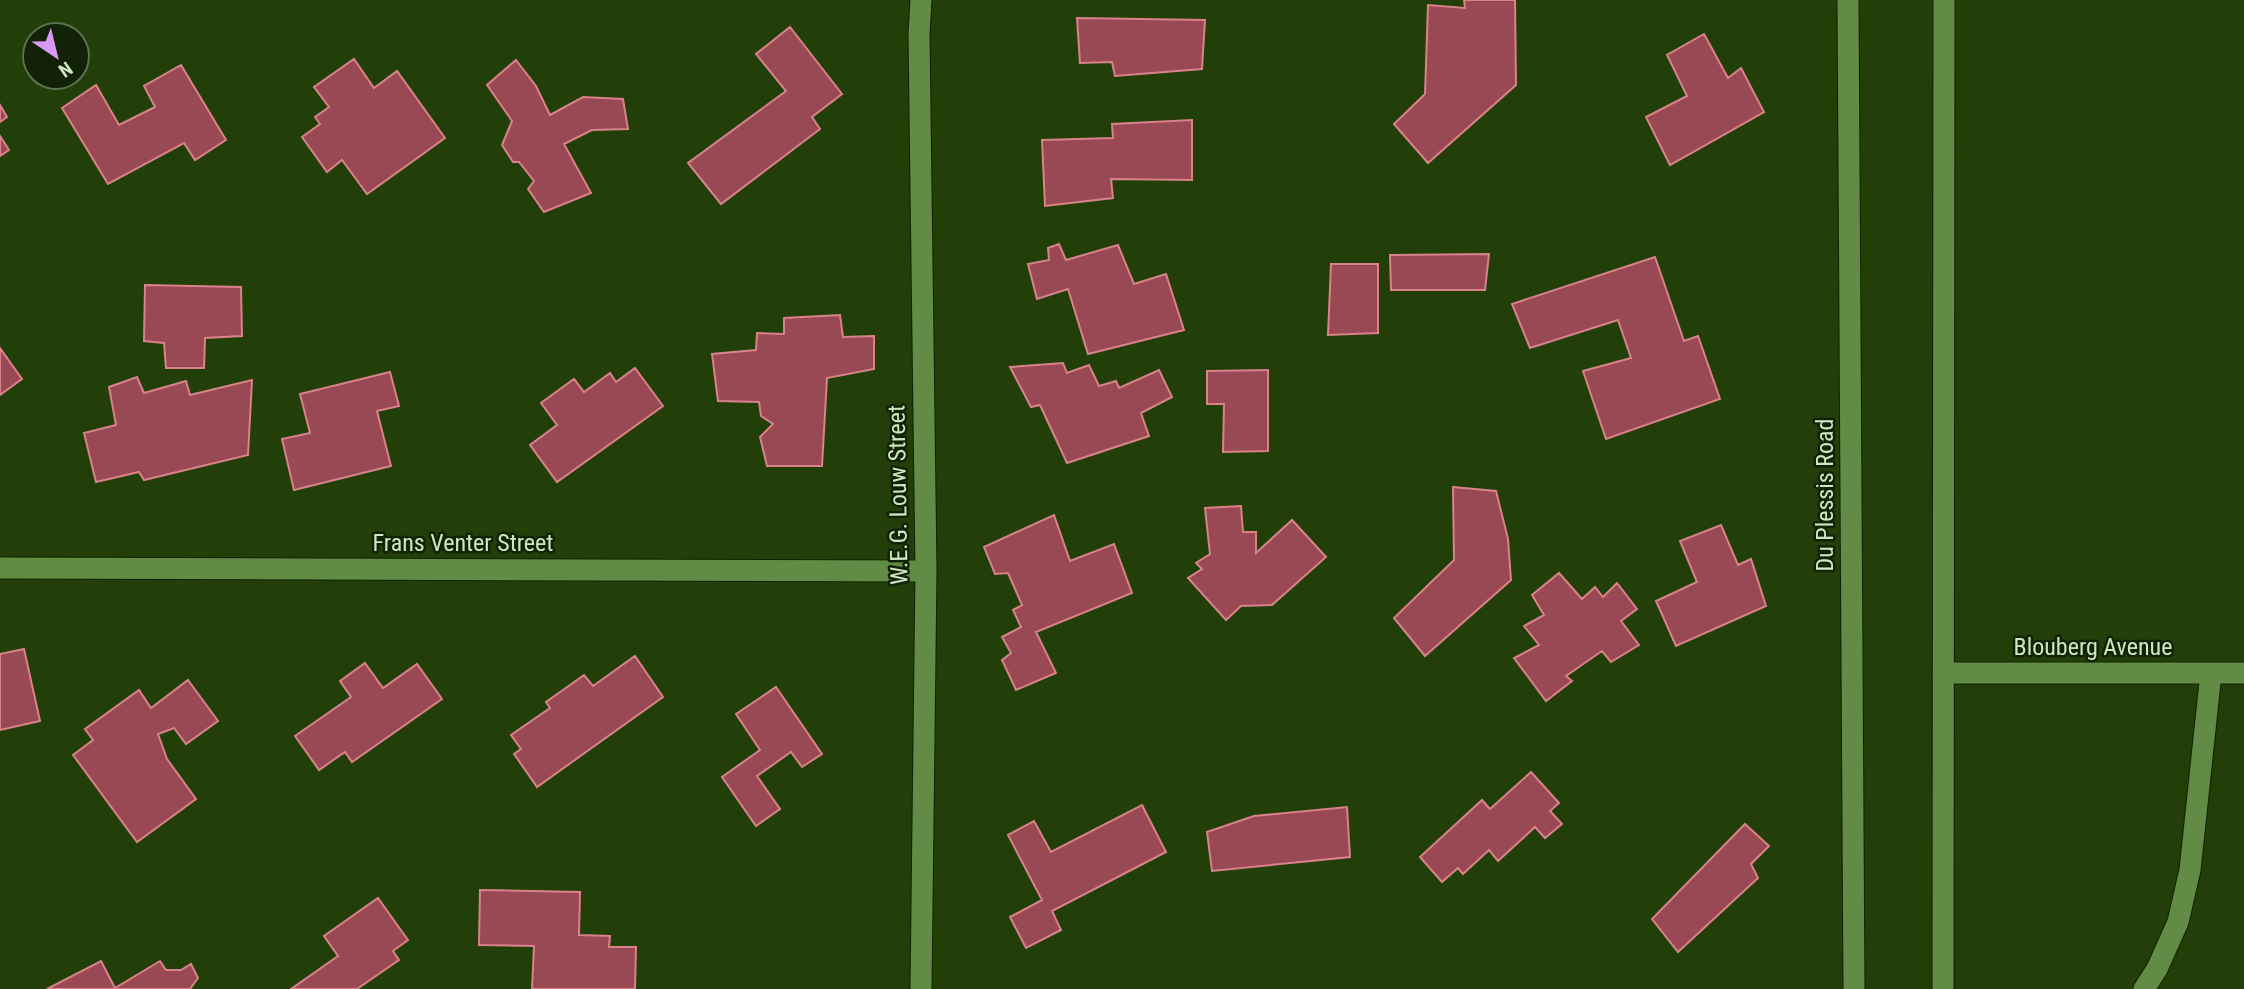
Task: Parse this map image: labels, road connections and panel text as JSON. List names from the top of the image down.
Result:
{
  "streets": {
    "street": [
      "W.E.G. Louw Street",
      "Du Plessis Road",
      "Frans Venter Street",
      "Blouberg Avenue"
    ]
  },
  "crossings": [
    ["W.E.G. Louw Street", "Frans Venter Street"]
  ],
  "north": "bottom right"
}
